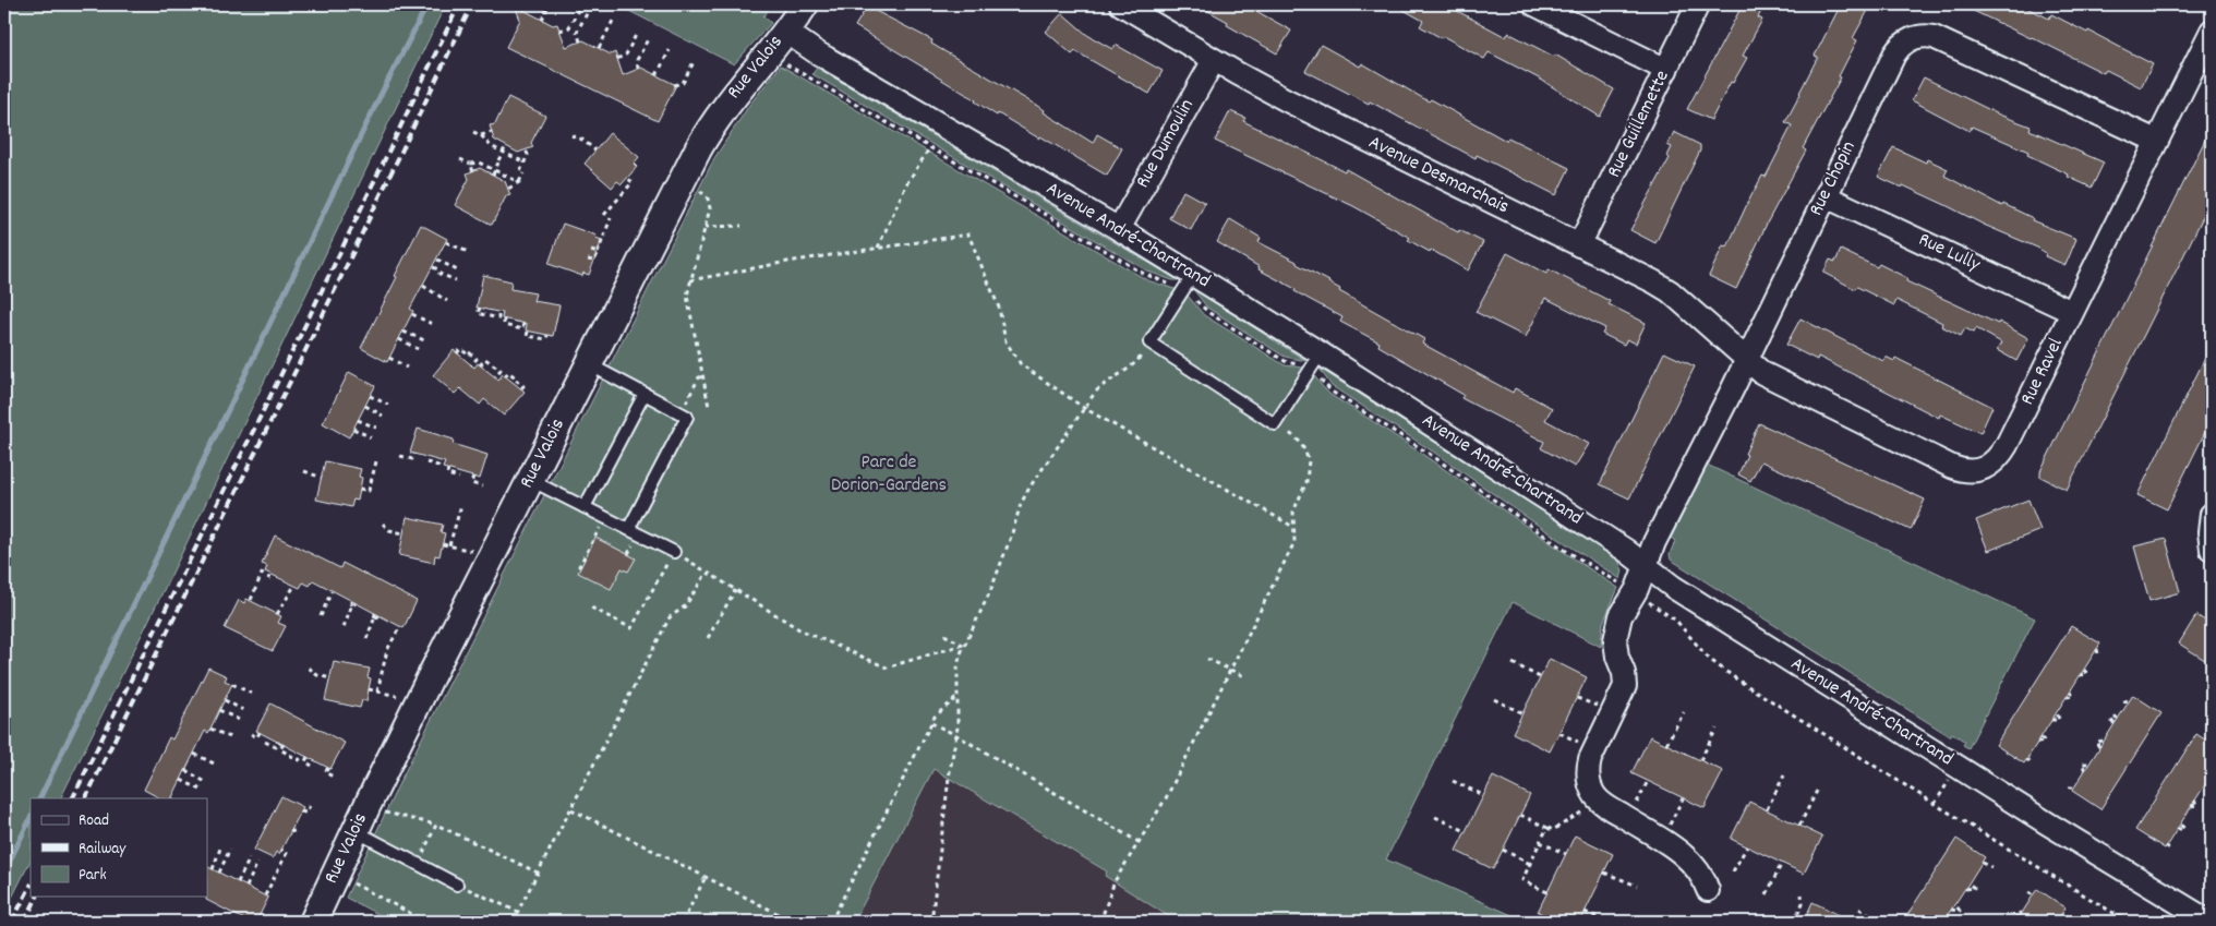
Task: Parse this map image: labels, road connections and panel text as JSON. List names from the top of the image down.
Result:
{
  "streets": {
    "street": [
      "Rue Valois",
      "Rue Guillemette",
      "Rue Dumoulin",
      "Avenue Desmarchais",
      "Rue Chopin",
      "Avenue André-Chartrand",
      "Rue Lully",
      "Rue Ravel"
    ]
  },
  "crossings": [
    ["Rue Valois", "Avenue André-Chartrand"],
    ["Rue Guillemette", "Avenue Desmarchais"],
    ["Rue Dumoulin", "Avenue Desmarchais"],
    ["Rue Dumoulin", "Avenue André-Chartrand"],
    ["Avenue Desmarchais", "Rue Chopin"],
    ["Avenue Desmarchais", "Rue Ravel"],
    ["Rue Chopin", "Avenue André-Chartrand"],
    ["Rue Chopin", "Rue Lully"],
    ["Rue Chopin", "Rue Ravel"],
    ["Rue Lully", "Rue Ravel"]
  ],
  "parks": ["Parc de Dorion-Gardens"],
  "legend": ["Road", "Railway", "Park"]
}
